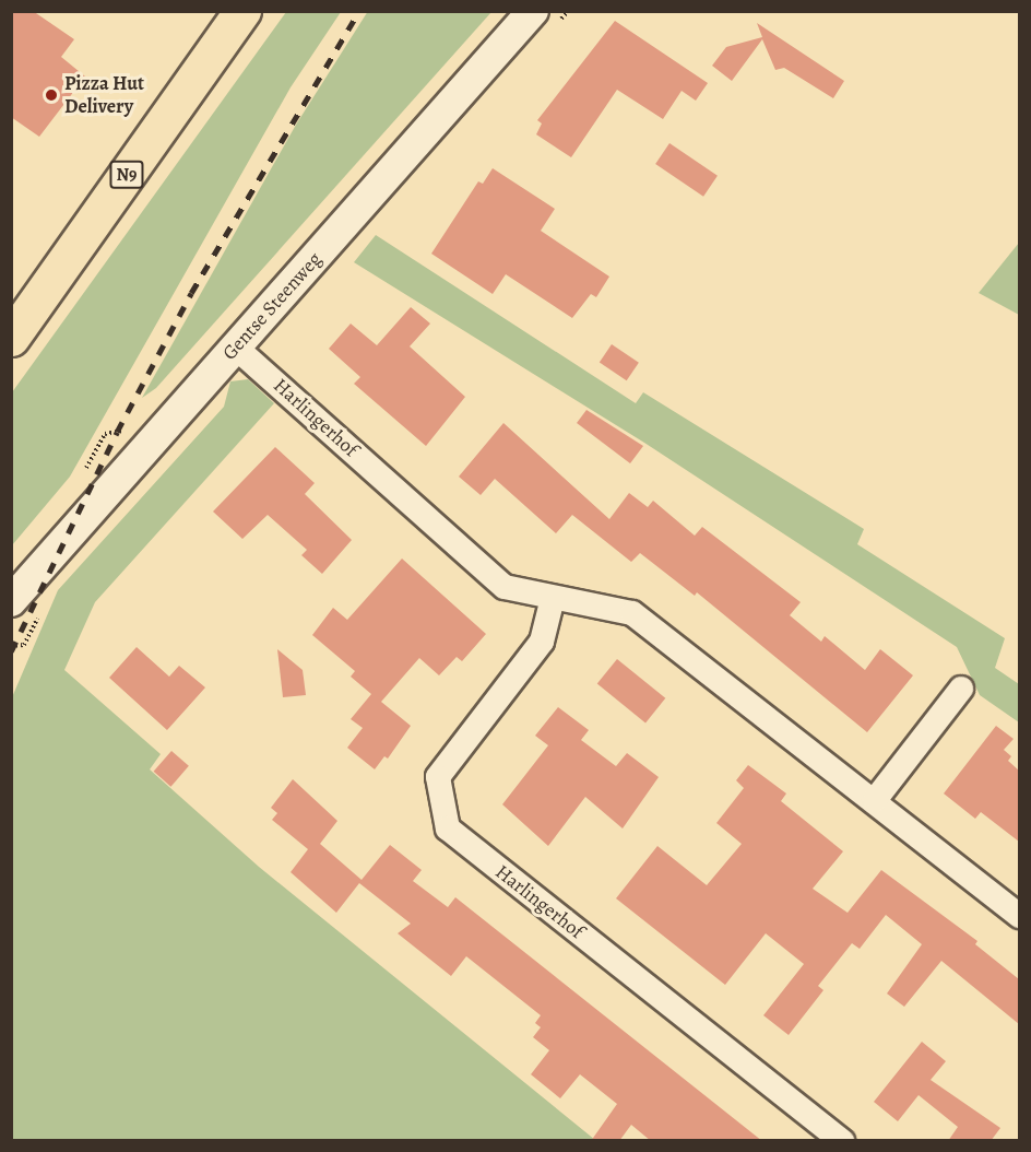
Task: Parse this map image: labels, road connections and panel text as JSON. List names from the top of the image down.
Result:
{
  "streets": {
    "main road": ["N9"],
    "street": ["Gentse Steenweg", "Harlingerhof"]
  },
  "crossings": [
    ["Gentse Steenweg", "Harlingerhof"]
  ],
  "places": ["Pizza Hut Delivery"]
}
